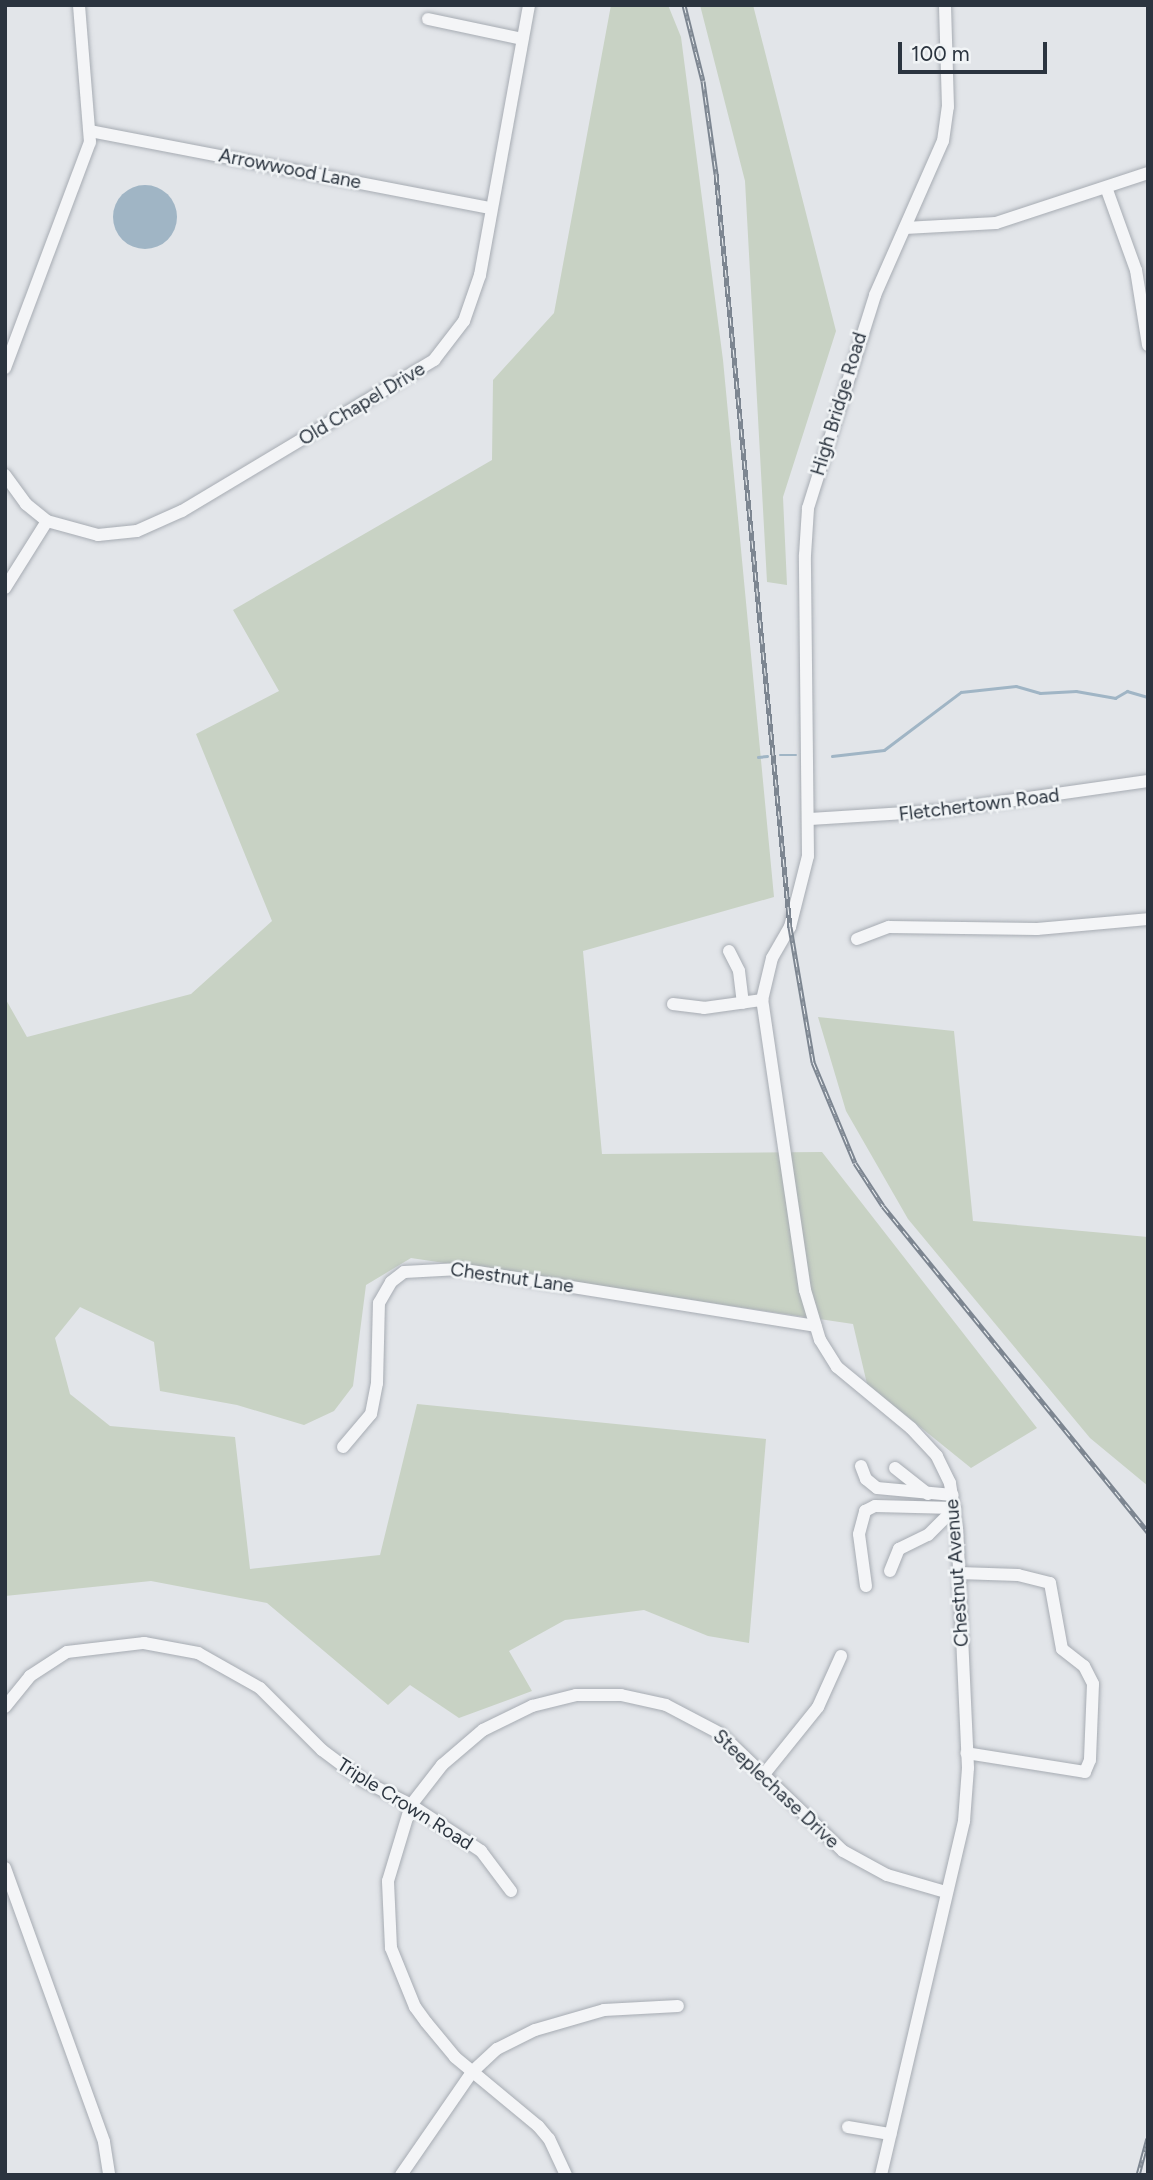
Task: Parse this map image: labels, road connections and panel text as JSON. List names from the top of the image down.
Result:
{
  "streets": {
    "street": [
      "Arrowwood Lane",
      "Old Chapel Drive",
      "High Bridge Road",
      "Fletchertown Road",
      "Chestnut Lane",
      "Chestnut Avenue",
      "Steeplechase Drive",
      "Triple Crown Road"
    ]
  },
  "crossings": [
    ["Arrowwood Lane", "Old Chapel Drive"],
    ["High Bridge Road", "Fletchertown Road"],
    ["High Bridge Road", "Chestnut Avenue"],
    ["Fletchertown Road", "Chestnut Avenue"],
    ["Chestnut Lane", "Chestnut Avenue"],
    ["Chestnut Avenue", "Steeplechase Drive"],
    ["Steeplechase Drive", "Triple Crown Road"]
  ],
  "scale_bar": "100 m"
}
